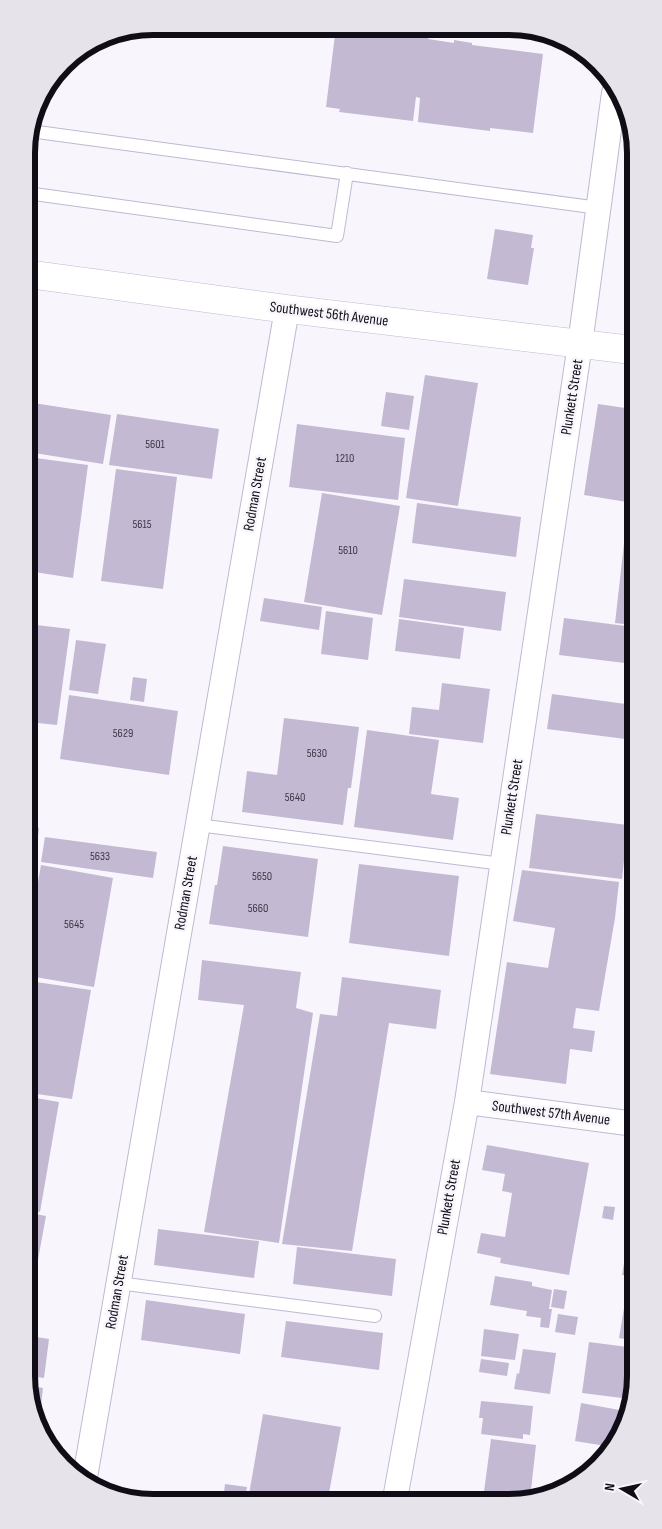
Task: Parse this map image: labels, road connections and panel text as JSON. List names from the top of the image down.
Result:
{
  "streets": {
    "street": [
      "Southwest 56th Avenue",
      "Plunkett Street",
      "Rodman Street",
      "Southwest 57th Avenue"
    ]
  },
  "crossings": [
    ["Southwest 56th Avenue", "Plunkett Street"],
    ["Southwest 56th Avenue", "Rodman Street"],
    ["Plunkett Street", "Southwest 57th Avenue"]
  ],
  "house_numbers": [
    "5601",
    "1210",
    "5615",
    "5610",
    "5629",
    "5630",
    "5640",
    "5633",
    "5650",
    "5660",
    "5645"
  ],
  "north": "left"
}
